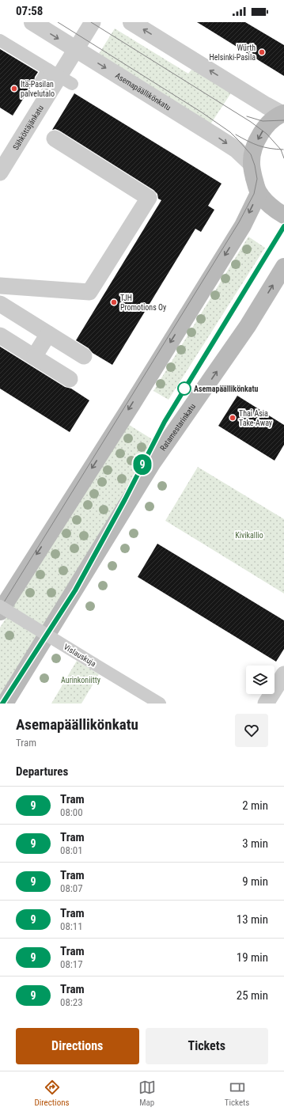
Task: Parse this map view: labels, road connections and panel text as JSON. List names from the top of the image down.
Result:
{
  "streets": {
    "main road": ["Ratamestarinkatu"],
    "street": ["Asemapäällikönkatu", "Sähköttäjänkatu", "Vislauskuja"]
  },
  "crossings": [
    ["Asemapäällikönkatu", "Sähköttäjänkatu"]
  ],
  "parks": ["Kivikallio", "Aurinkoniitty"],
  "places": [
    "Würth Helsinki-Pasila",
    "Itä-Pasilan palvelutalo",
    "TJH Promotions Oy",
    "Asemapäällikönkatu",
    "Thai Asia Take-Away"
  ],
  "lines": ["tram line 9"],
  "page": {
    "status": "07:58",
    "on_map": "9",
    "heading": [
      ["Asemapäällikönkatu", "Tram"],
      "Departures"
    ],
    "list": [
      {
        "mark": "9",
        "name": "Tram",
        "note": "08:00",
        "value": "2 min"
      },
      {
        "mark": "9",
        "name": "Tram",
        "note": "08:01",
        "value": "3 min"
      },
      {
        "mark": "9",
        "name": "Tram",
        "note": "08:07",
        "value": "9 min"
      },
      {
        "mark": "9",
        "name": "Tram",
        "note": "08:11",
        "value": "13 min"
      },
      {
        "mark": "9",
        "name": "Tram",
        "note": "08:17",
        "value": "19 min"
      },
      {
        "mark": "9",
        "name": "Tram",
        "note": "08:23",
        "value": "25 min"
      }
    ],
    "buttons": ["Directions", "Tickets"],
    "tabs": ["Directions", "Map", "Tickets"]
  }
}
